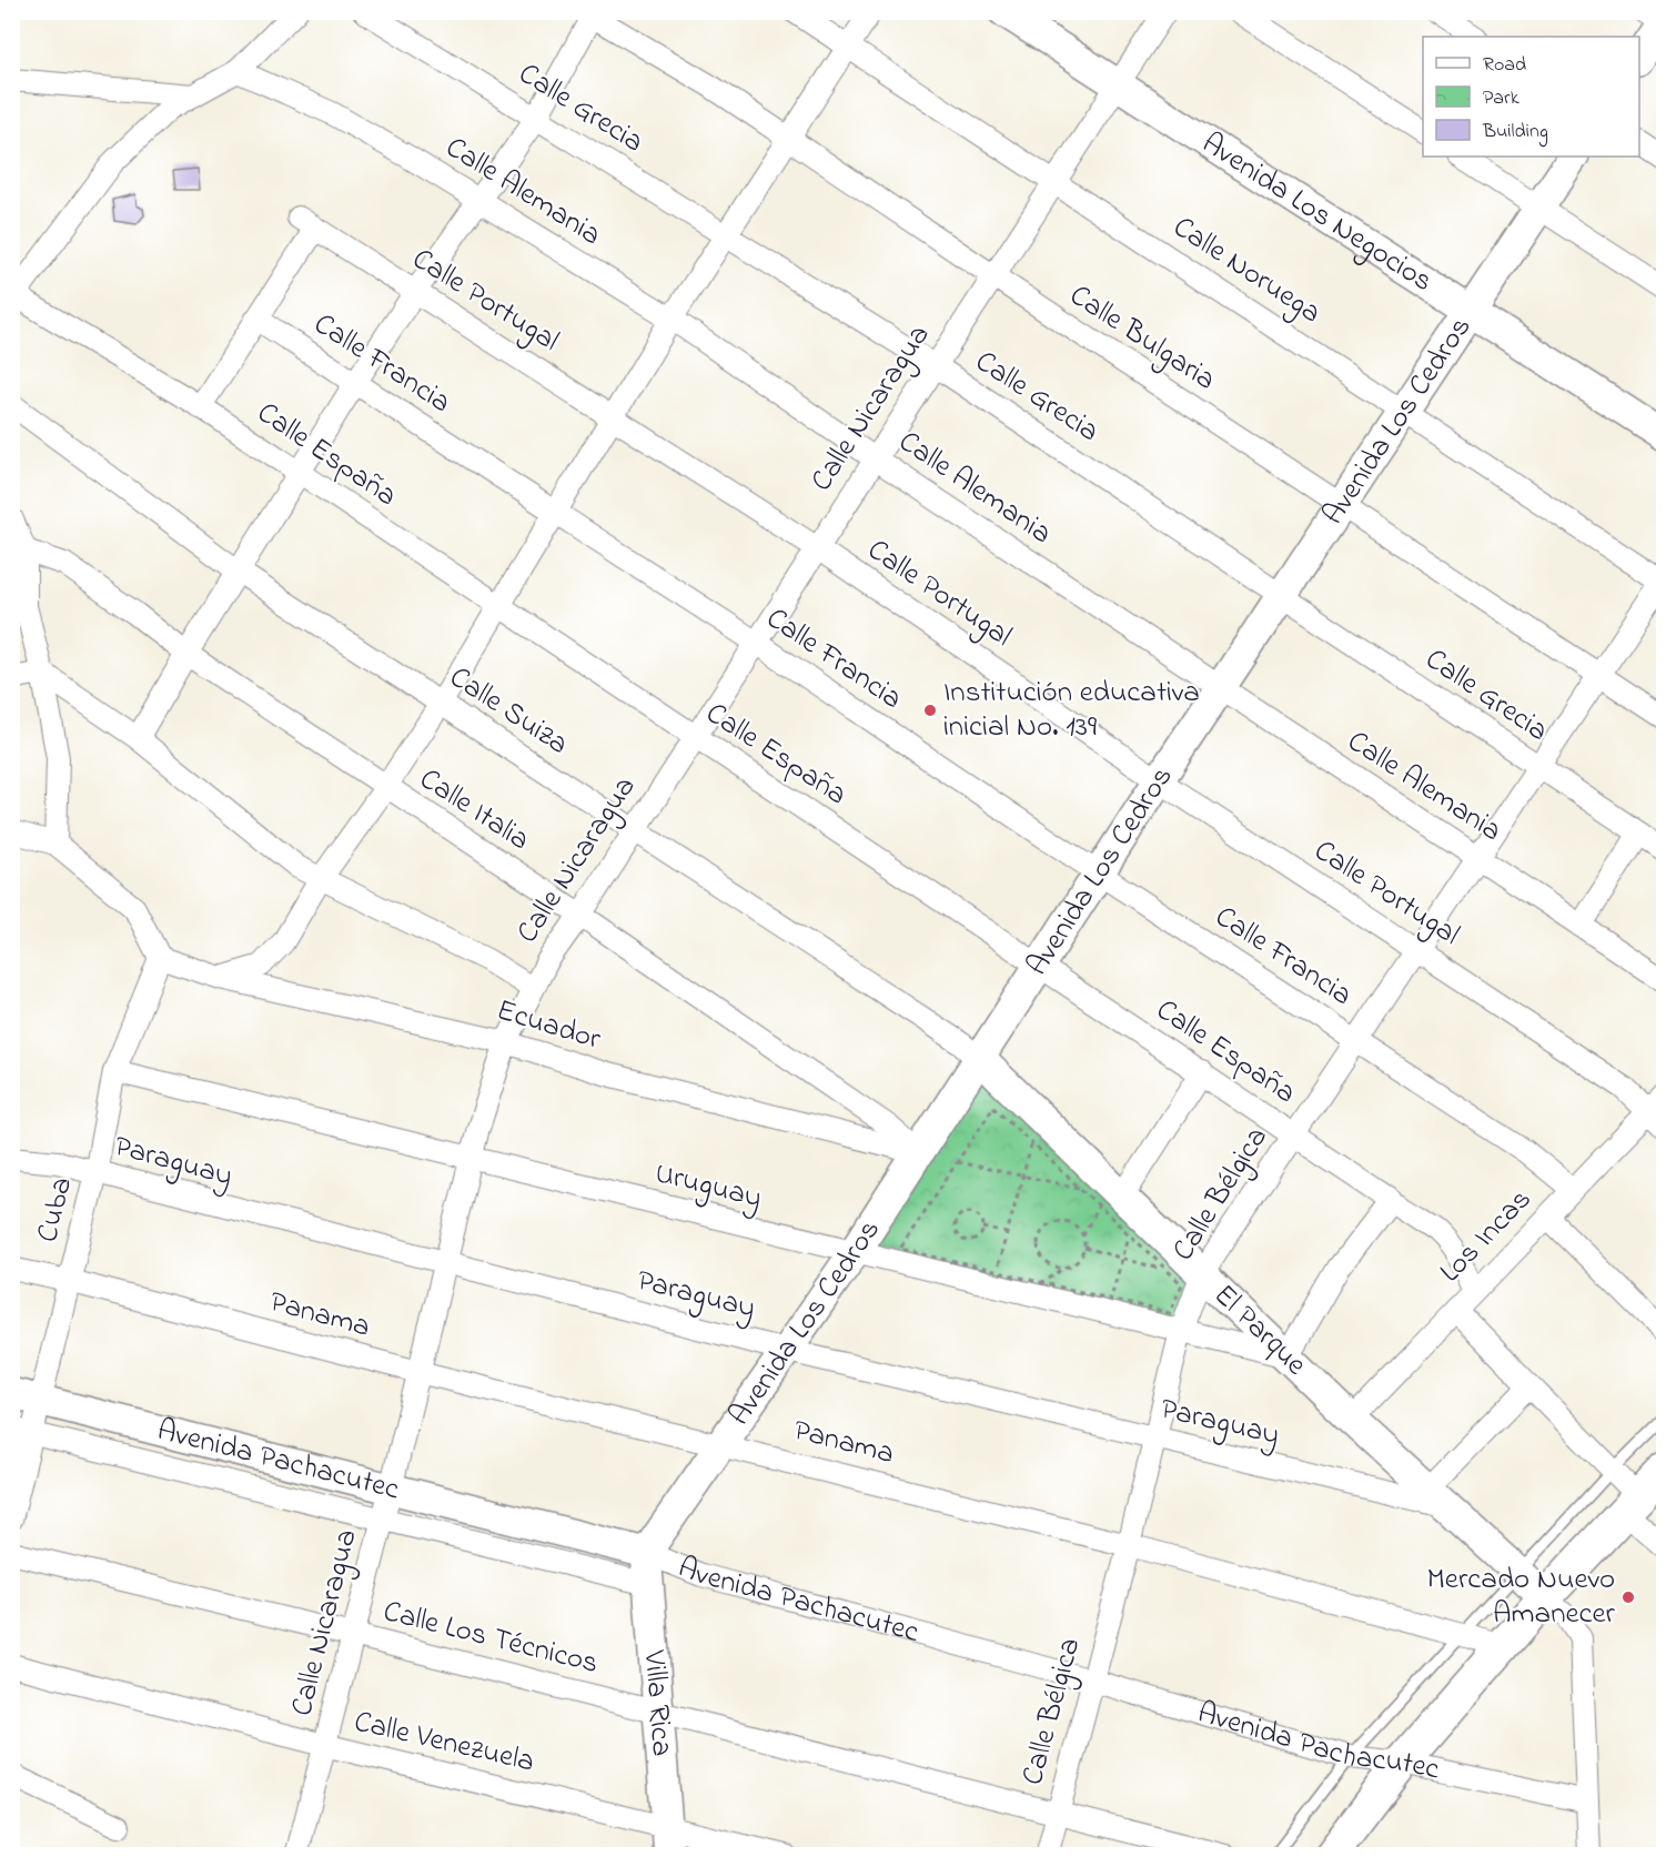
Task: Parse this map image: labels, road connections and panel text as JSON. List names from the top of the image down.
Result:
{
  "streets": {
    "street": [
      "Calle Grecia",
      "Calle Alemania",
      "Avenida Los Negocios",
      "Calle Noruega",
      "Calle Portugal",
      "Calle Bulgaria",
      "Calle Francia",
      "Calle Nicaragua",
      "Avenida Los Cedros",
      "Calle España",
      "Calle Suiza",
      "Calle Italia",
      "Ecuador",
      "Paraguay",
      "Uruguay",
      "Calle Bélgica",
      "Cuba",
      "Los Incas",
      "Panama",
      "El Parque",
      "Avenida Pachacutec",
      "Calle Los Técnicos",
      "Villa Rica",
      "Calle Venezuela"
    ]
  },
  "crossings": [
    ["Calle Grecia", "Calle Nicaragua"],
    ["Calle Grecia", "Avenida Los Cedros"],
    ["Calle Grecia", "Calle Bélgica"],
    ["Calle Alemania", "Calle Nicaragua"],
    ["Calle Alemania", "Avenida Los Cedros"],
    ["Calle Alemania", "Calle Bélgica"],
    ["Avenida Los Negocios", "Calle Nicaragua"],
    ["Avenida Los Negocios", "Avenida Los Cedros"],
    ["Calle Noruega", "Calle Nicaragua"],
    ["Calle Noruega", "Avenida Los Cedros"],
    ["Calle Noruega", "Calle Bélgica"],
    ["Calle Portugal", "Calle Francia"],
    ["Calle Portugal", "Calle Nicaragua"],
    ["Calle Portugal", "Avenida Los Cedros"],
    ["Calle Portugal", "Calle Bélgica"],
    ["Calle Portugal", "Los Incas"],
    ["Calle Bulgaria", "Calle Nicaragua"],
    ["Calle Bulgaria", "Avenida Los Cedros"],
    ["Calle Bulgaria", "Calle Bélgica"],
    ["Calle Francia", "Calle Nicaragua"],
    ["Calle Francia", "Avenida Los Cedros"],
    ["Calle Francia", "Calle Bélgica"],
    ["Calle Francia", "Los Incas"],
    ["Calle Nicaragua", "Calle España"],
    ["Calle Nicaragua", "Calle Suiza"],
    ["Calle Nicaragua", "Calle Italia"],
    ["Calle Nicaragua", "Ecuador"],
    ["Calle Nicaragua", "Paraguay"],
    ["Calle Nicaragua", "Uruguay"],
    ["Calle Nicaragua", "Panama"],
    ["Calle Nicaragua", "Avenida Pachacutec"],
    ["Calle Nicaragua", "Calle Los Técnicos"],
    ["Calle Nicaragua", "Calle Venezuela"],
    ["Avenida Los Cedros", "Calle España"],
    ["Avenida Los Cedros", "Calle Suiza"],
    ["Avenida Los Cedros", "Calle Italia"],
    ["Avenida Los Cedros", "Ecuador"],
    ["Avenida Los Cedros", "Paraguay"],
    ["Avenida Los Cedros", "Uruguay"],
    ["Avenida Los Cedros", "Panama"],
    ["Avenida Los Cedros", "El Parque"],
    ["Avenida Los Cedros", "Avenida Pachacutec"],
    ["Avenida Los Cedros", "Villa Rica"],
    ["Calle España", "Calle Bélgica"],
    ["Calle España", "Los Incas"],
    ["Calle Suiza", "El Parque"],
    ["Calle Italia", "Ecuador"],
    ["Ecuador", "Cuba"],
    ["Paraguay", "Calle Bélgica"],
    ["Paraguay", "Cuba"],
    ["Paraguay", "El Parque"],
    ["Uruguay", "Calle Bélgica"],
    ["Uruguay", "Cuba"],
    ["Uruguay", "El Parque"],
    ["Calle Bélgica", "Panama"],
    ["Calle Bélgica", "El Parque"],
    ["Calle Bélgica", "Avenida Pachacutec"],
    ["Calle Bélgica", "Calle Los Técnicos"],
    ["Cuba", "Panama"],
    ["Cuba", "Avenida Pachacutec"],
    ["Los Incas", "El Parque"],
    ["Avenida Pachacutec", "Villa Rica"],
    ["Calle Los Técnicos", "Villa Rica"],
    ["Villa Rica", "Calle Venezuela"]
  ],
  "places": ["Institución educativa inicial No. 139", "Mercado Nuevo Amanecer"],
  "legend": ["Road", "Park", "Building"]
}
